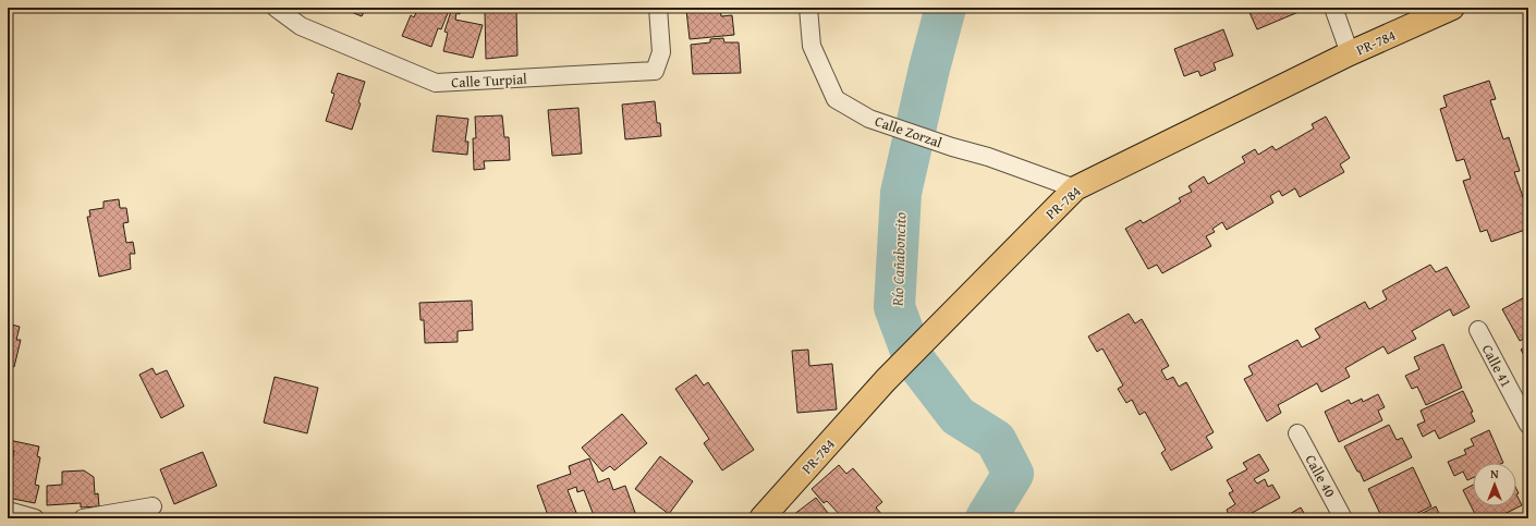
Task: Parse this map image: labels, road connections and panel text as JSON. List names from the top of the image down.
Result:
{
  "streets": {
    "main road": ["PR-784"],
    "street": [
      "Calle Turpial",
      "Calle Zorzal",
      "Calle 41",
      "Calle 40"
    ]
  },
  "crossings": [
    ["PR-784", "Calle Zorzal"]
  ],
  "water": ["Río Cañaboncito"],
  "north": "top"
}
